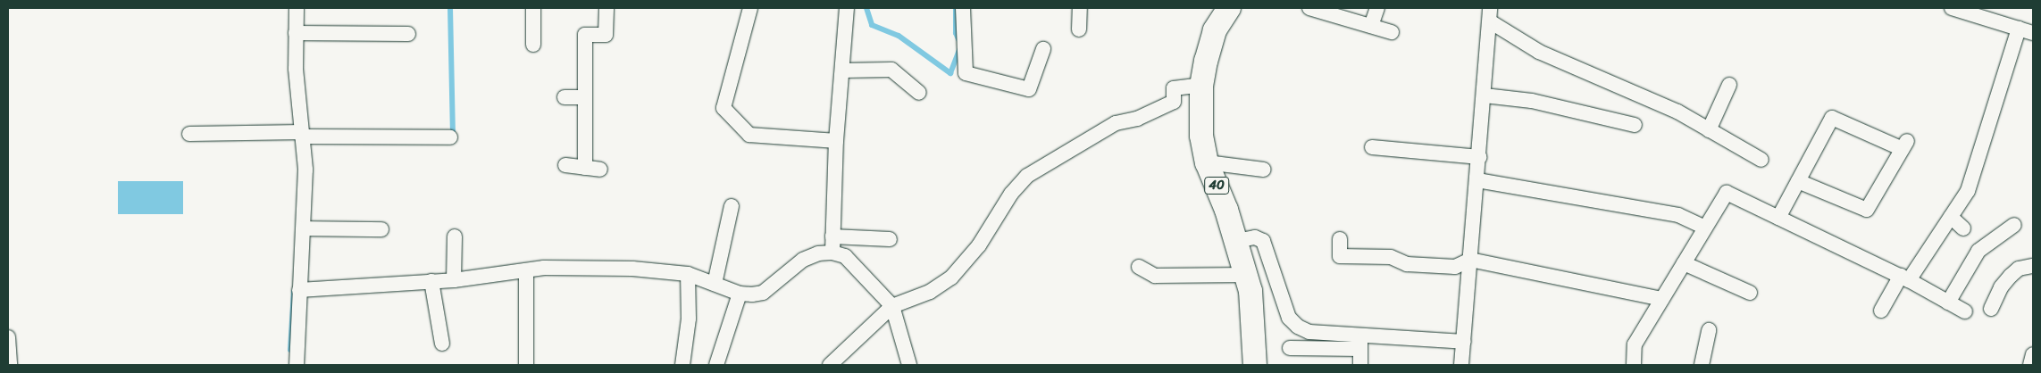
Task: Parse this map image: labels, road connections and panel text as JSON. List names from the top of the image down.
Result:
{
  "streets": {
    "main road": ["40"]
  }
}
